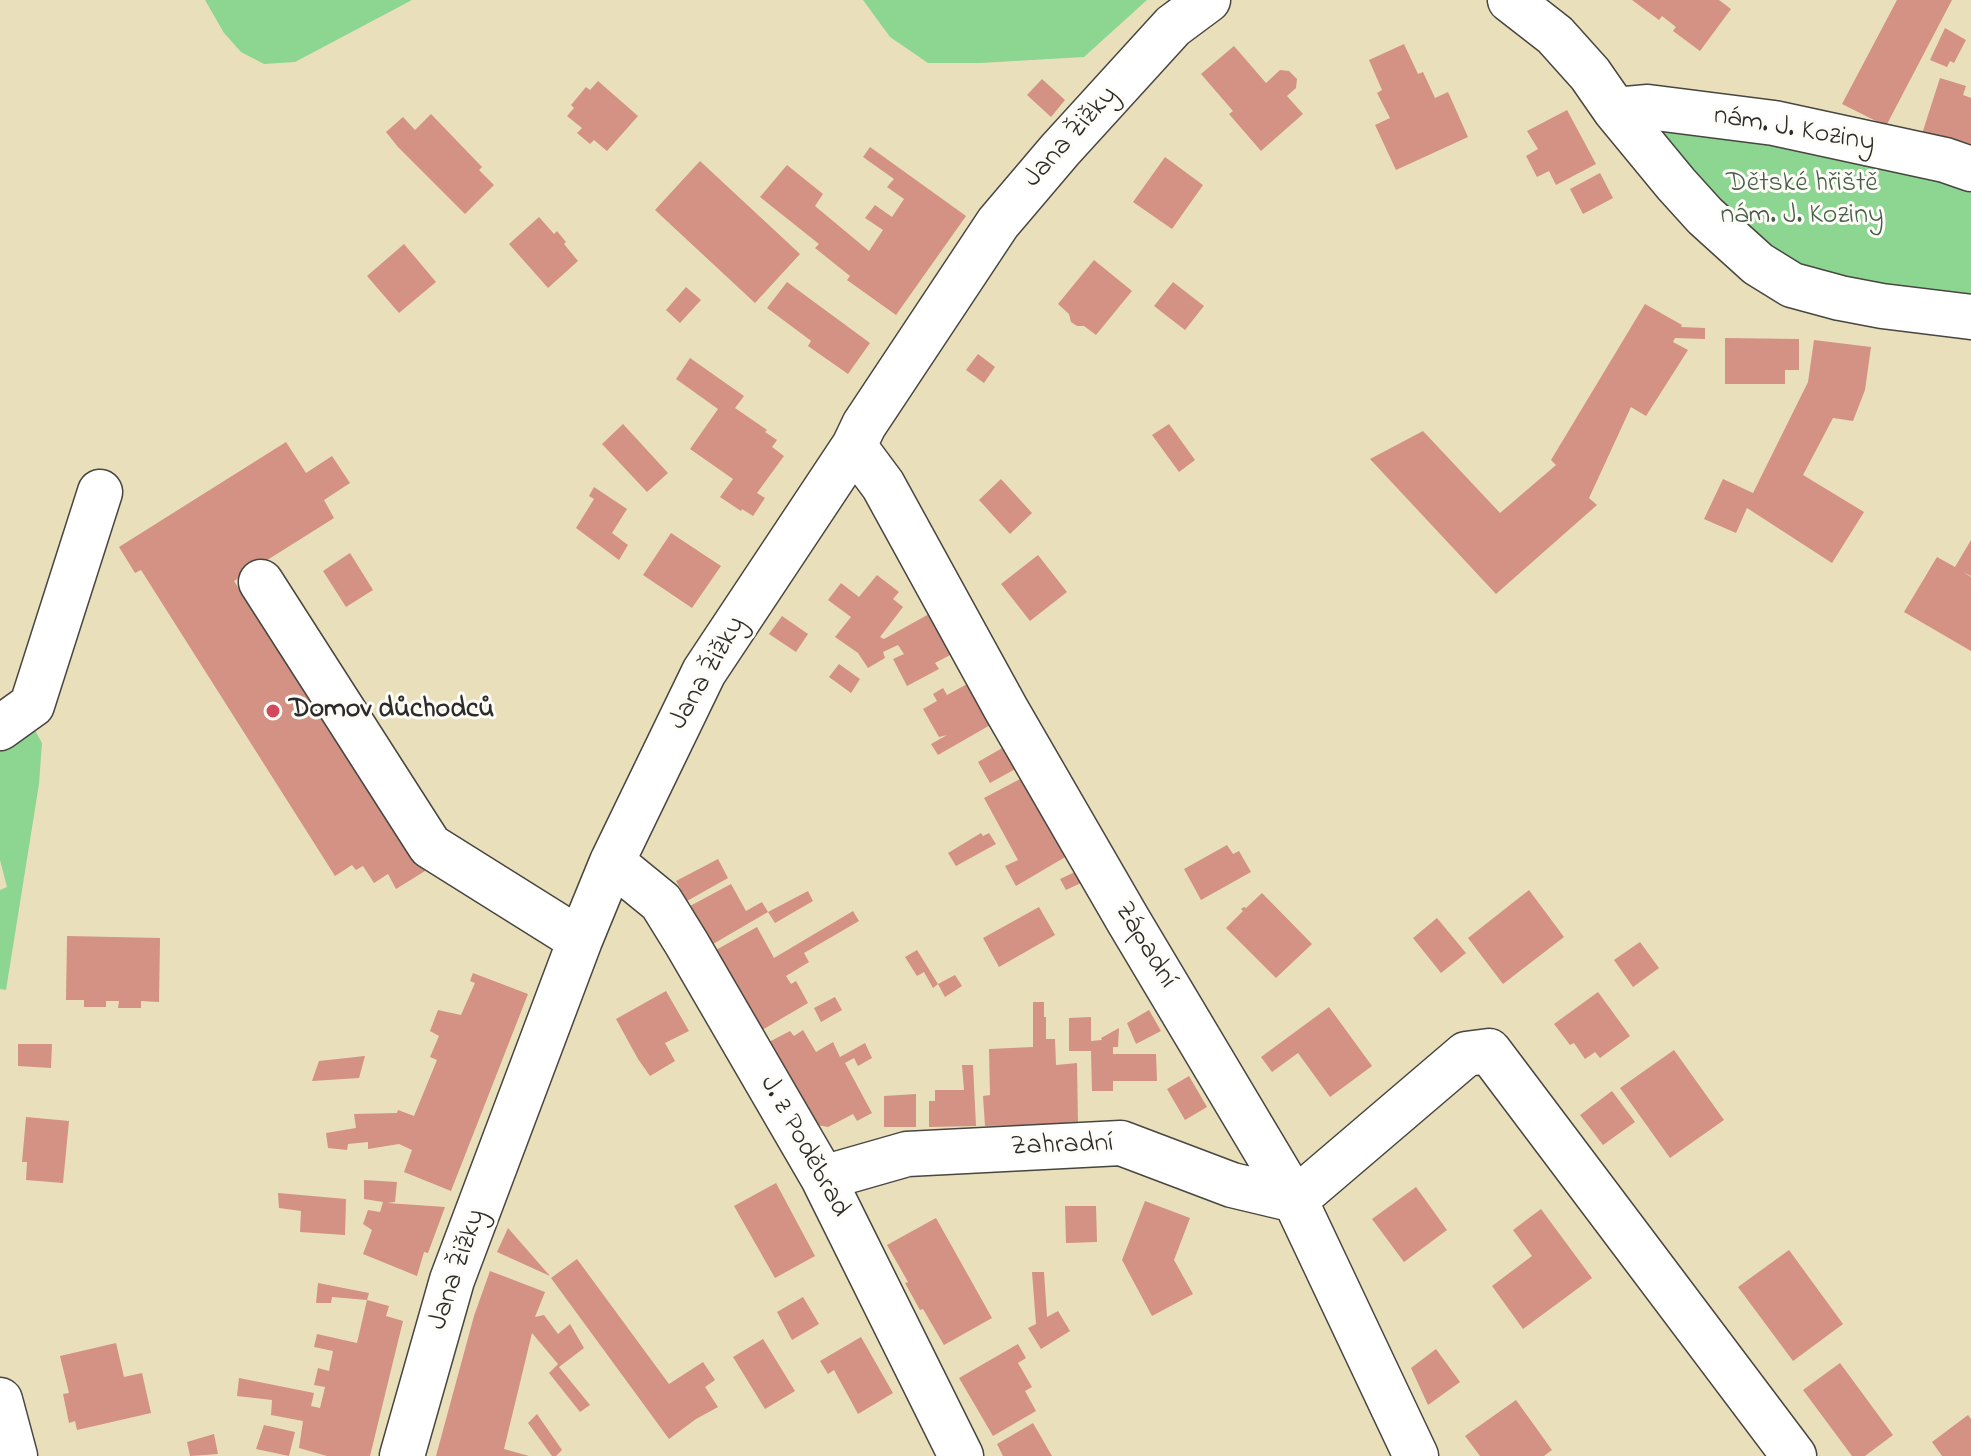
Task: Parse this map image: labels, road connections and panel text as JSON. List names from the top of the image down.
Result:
{
  "streets": {
    "street": [
      "nám. J. Koziny",
      "Jana Žižky",
      "Západní",
      "J. z Poděbrad",
      "Zahradní"
    ]
  },
  "crossings": [
    ["Jana Žižky", "Západní"],
    ["Jana Žižky", "J. z Poděbrad"],
    ["Západní", "Zahradní"],
    ["J. z Poděbrad", "Zahradní"]
  ],
  "parks": ["Dětské hřiště nám. J. Koziny"],
  "places": ["Domov důchodců"]
}
